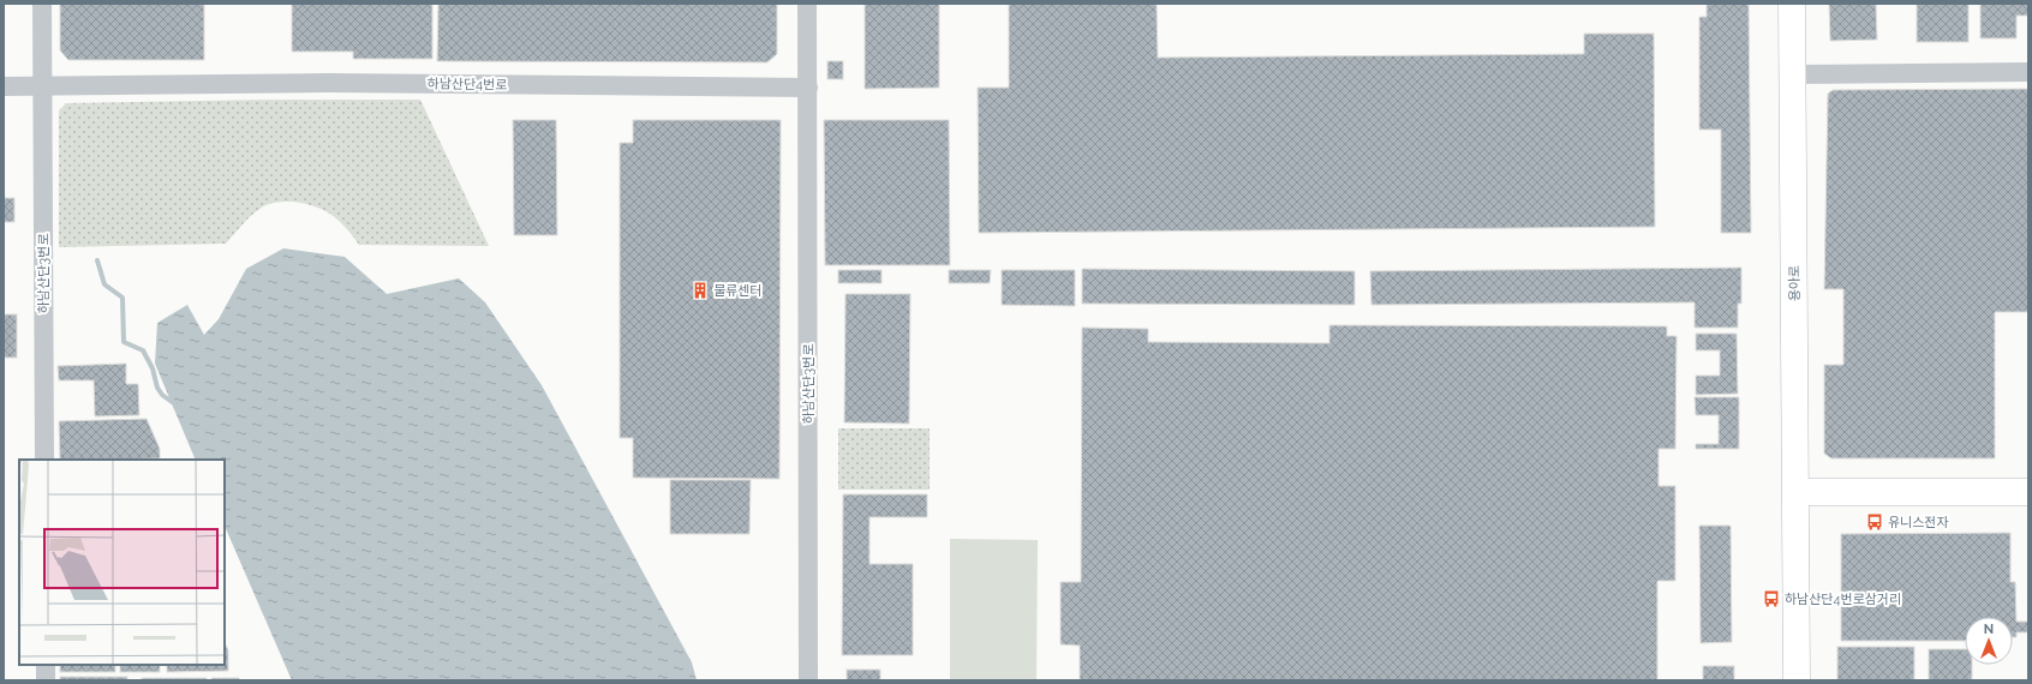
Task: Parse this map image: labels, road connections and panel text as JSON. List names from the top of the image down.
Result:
{
  "streets": {
    "street": ["하남산단4번로", "하남산단3번로", "용아로"]
  },
  "crossings": [
    ["하남산단4번로", "하남산단3번로"]
  ],
  "places": {
    "building": ["물류센터"],
    "bus stop": ["유니스전자", "하남산단4번로삼거리"]
  },
  "north": "top"
}
